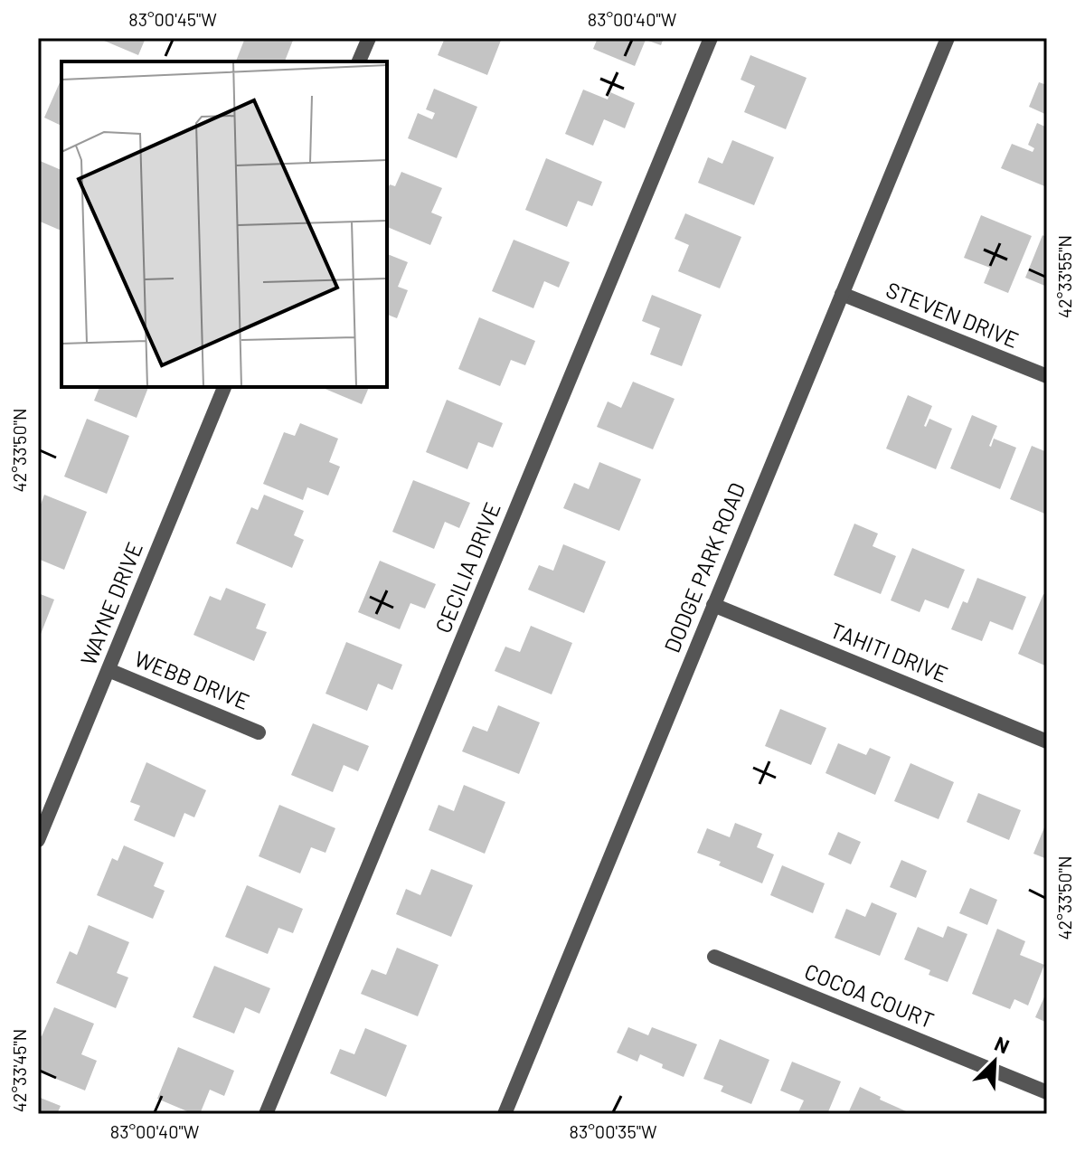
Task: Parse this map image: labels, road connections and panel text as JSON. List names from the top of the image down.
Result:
{
  "streets": {
    "street": [
      "STEVEN DRIVE",
      "CECILIA DRIVE",
      "DODGE PARK ROAD",
      "WAYNE DRIVE",
      "TAHITI DRIVE",
      "WEBB DRIVE",
      "COCOA COURT"
    ]
  },
  "crossings": [
    ["STEVEN DRIVE", "DODGE PARK ROAD"],
    ["DODGE PARK ROAD", "TAHITI DRIVE"],
    ["WAYNE DRIVE", "WEBB DRIVE"]
  ],
  "north": "top right",
  "coordinates": [
    "83°00'45\"W",
    "83°00'40\"W",
    "42°33'55\"N",
    "42°33'50\"N",
    "42°33'45\"N",
    "83°00'35\"W"
  ]
}
